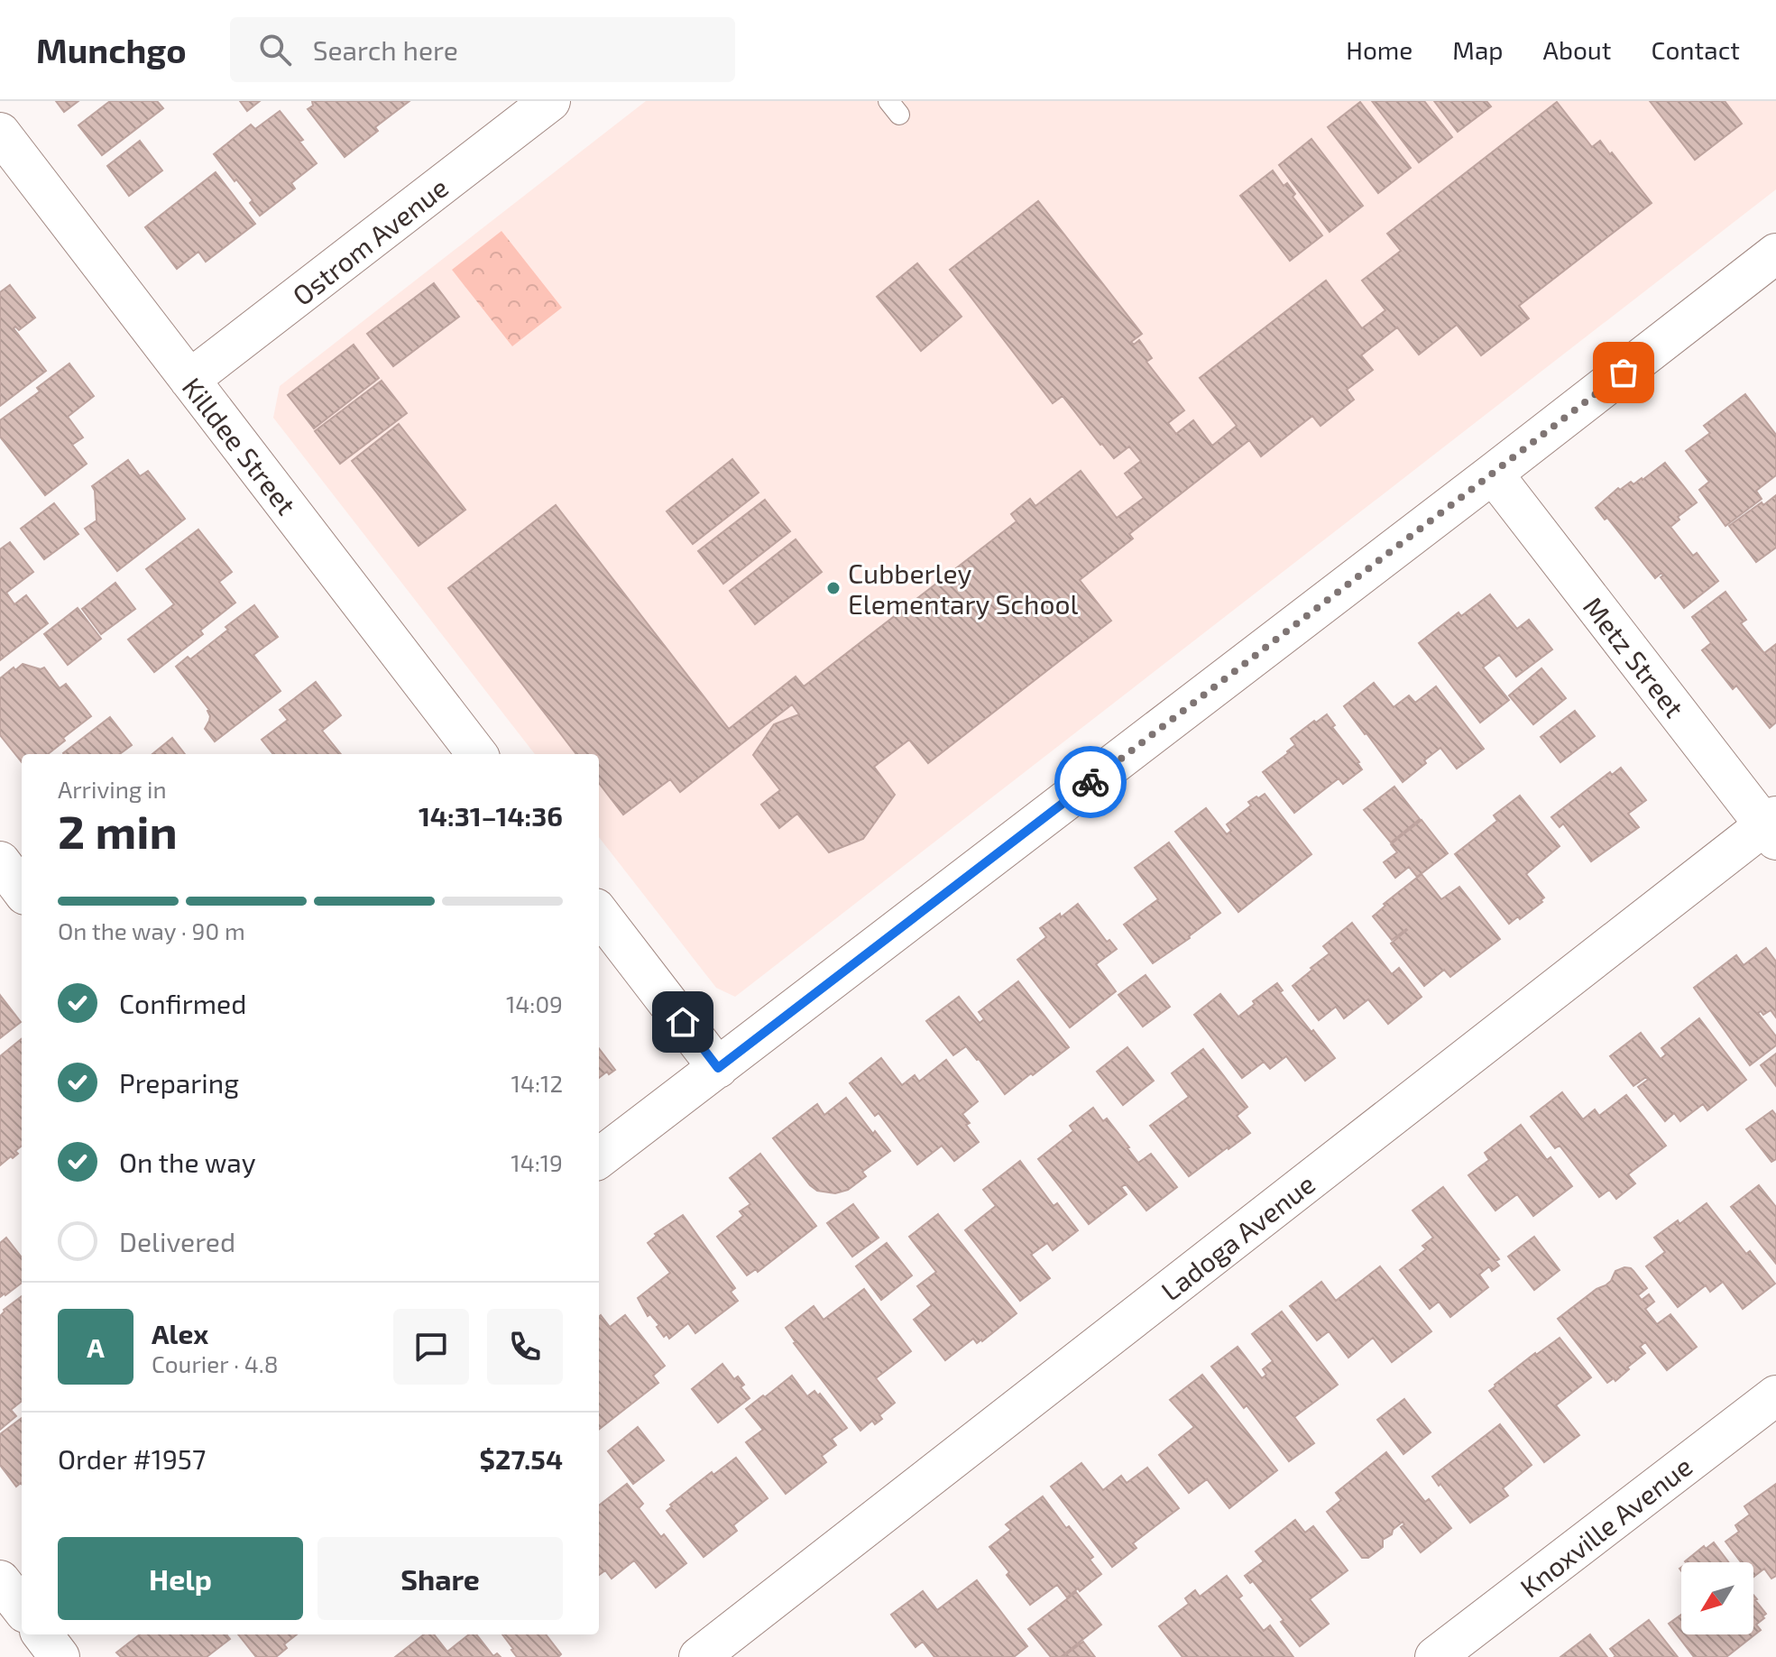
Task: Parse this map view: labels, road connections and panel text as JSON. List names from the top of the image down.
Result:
{
  "streets": {
    "street": [
      "Ostrom Avenue",
      "Killdee Street",
      "Metz Street",
      "Ladoga Avenue",
      "Knoxville Avenue"
    ]
  },
  "crossings": [
    ["Ostrom Avenue", "Killdee Street"],
    ["Metz Street", "Ladoga Avenue"]
  ],
  "places": ["Cubberley Elementary School"],
  "north": "bottom left",
  "page": {
    "header": "Munchgo",
    "search": "Search here",
    "nav": [
      "Home",
      "Map",
      "About",
      "Contact"
    ],
    "heading": ["2 min", "Arriving in", "14:31–14:36"],
    "panel": [
      "Alex",
      "Courier · 4.8",
      "Order #1957",
      "$27.54"
    ],
    "bar": "On the way · 90 m",
    "list": [
      ["Confirmed", "14:09"],
      ["Preparing", "14:12"],
      ["On the way", "14:19"],
      "Delivered"
    ],
    "round": "A",
    "buttons": ["Help", "Share"]
  }
}
